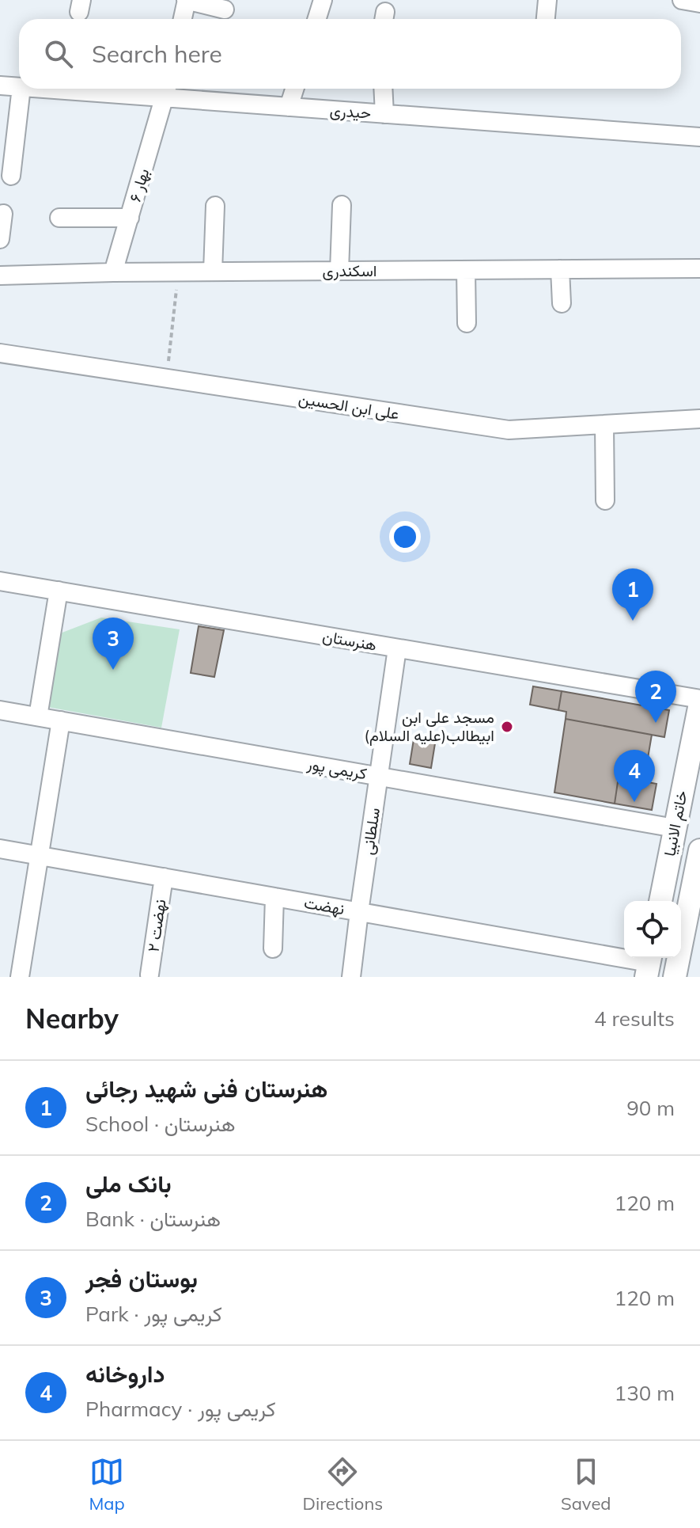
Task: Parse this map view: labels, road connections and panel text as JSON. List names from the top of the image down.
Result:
{
  "streets": {
    "main road": ["خاتم الانبیا"],
    "street": [
      "حیدری",
      "بهار ۶",
      "اسکندری",
      "علی ابن الحسین",
      "هنرستان",
      "کریمی پور",
      "سلطانی",
      "نهضت",
      "نهضت ۲"
    ]
  },
  "crossings": [
    ["حیدری", "بهار ۶"],
    ["بهار ۶", "اسکندری"],
    ["هنرستان", "خاتم الانبیا"],
    ["هنرستان", "سلطانی"],
    ["کریمی پور", "خاتم الانبیا"],
    ["کریمی پور", "سلطانی"],
    ["سلطانی", "نهضت"],
    ["نهضت", "نهضت ۲"]
  ],
  "places": ["مسجد علی ابن ابیطالب(علیه السلام)"],
  "page": {
    "search": "Search here",
    "pins": [
      "1",
      "3",
      "2",
      "4"
    ],
    "heading": ["Nearby", "4 results"],
    "list": [
      {
        "mark": "1",
        "name": "هنرستان فنی شهید رجائی",
        "note": "School · هنرستان",
        "value": "90 m"
      },
      {
        "mark": "2",
        "name": "بانک ملی",
        "note": "Bank · هنرستان",
        "value": "120 m"
      },
      {
        "mark": "3",
        "name": "بوستان فجر",
        "note": "Park · کریمی پور",
        "value": "120 m"
      },
      {
        "mark": "4",
        "name": "داروخانه",
        "note": "Pharmacy · کریمی پور",
        "value": "130 m"
      }
    ],
    "nav": ["Map", "Directions", "Saved"]
  }
}
